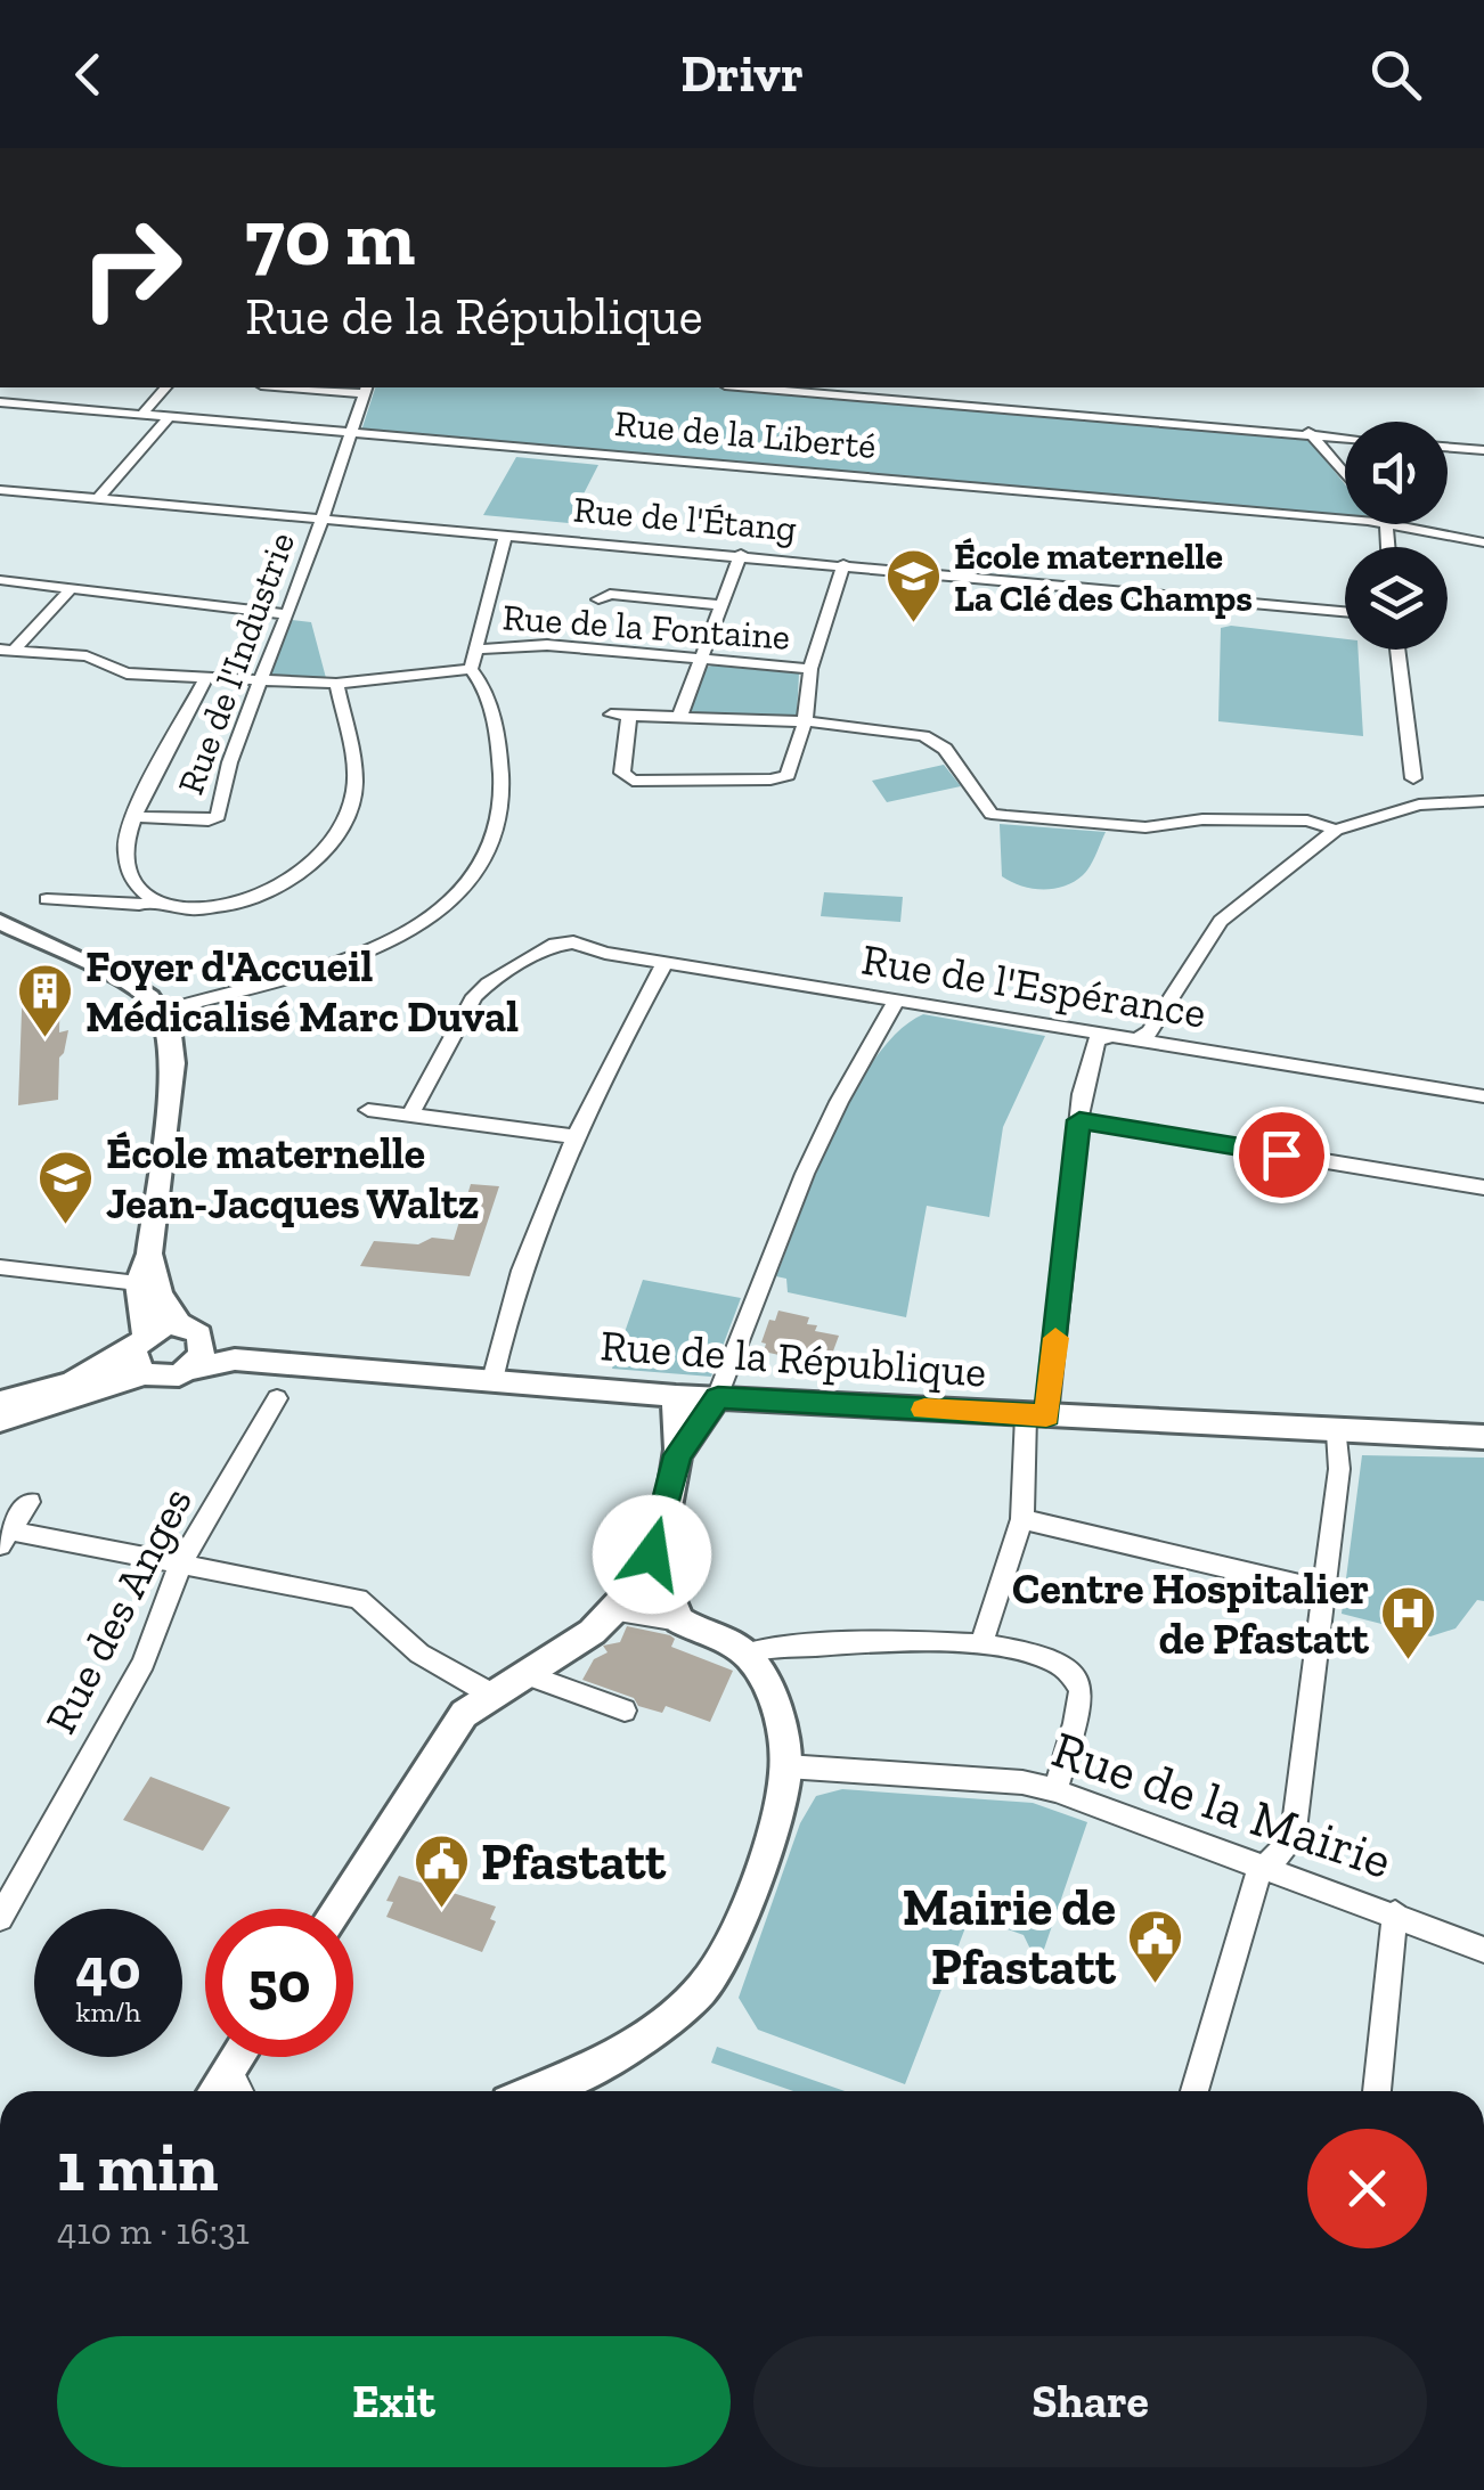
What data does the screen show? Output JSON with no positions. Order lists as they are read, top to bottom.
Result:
{
  "streets": {
    "main road": ["Rue de la République"],
    "street": [
      "Rue de la Liberté",
      "Rue de l'Étang",
      "Rue de la Fontaine",
      "Rue de l'Industrie",
      "Rue de l'Espérance",
      "Rue des Anges",
      "Rue de la Mairie"
    ]
  },
  "crossings": [
    ["Rue de la Liberté", "Rue de l'Industrie"],
    ["Rue de l'Étang", "Rue de l'Industrie"]
  ],
  "places": {
    "school or university": ["École maternelle La Clé des Champs", "École maternelle Jean-Jacques Waltz"],
    "building": ["Foyer d'Accueil Médicalisé Marc Duval"],
    "hospital": ["Centre Hospitalier de Pfastatt"],
    "public building": ["Pfastatt", "Mairie de Pfastatt"]
  },
  "page": {
    "header": "Drivr",
    "turn": ["70 m", "Rue de la République"],
    "speed": "40 km/h",
    "limit": "50",
    "heading": ["1 min", "410 m · 16:31"],
    "buttons": ["Exit", "Share"]
  }
}
